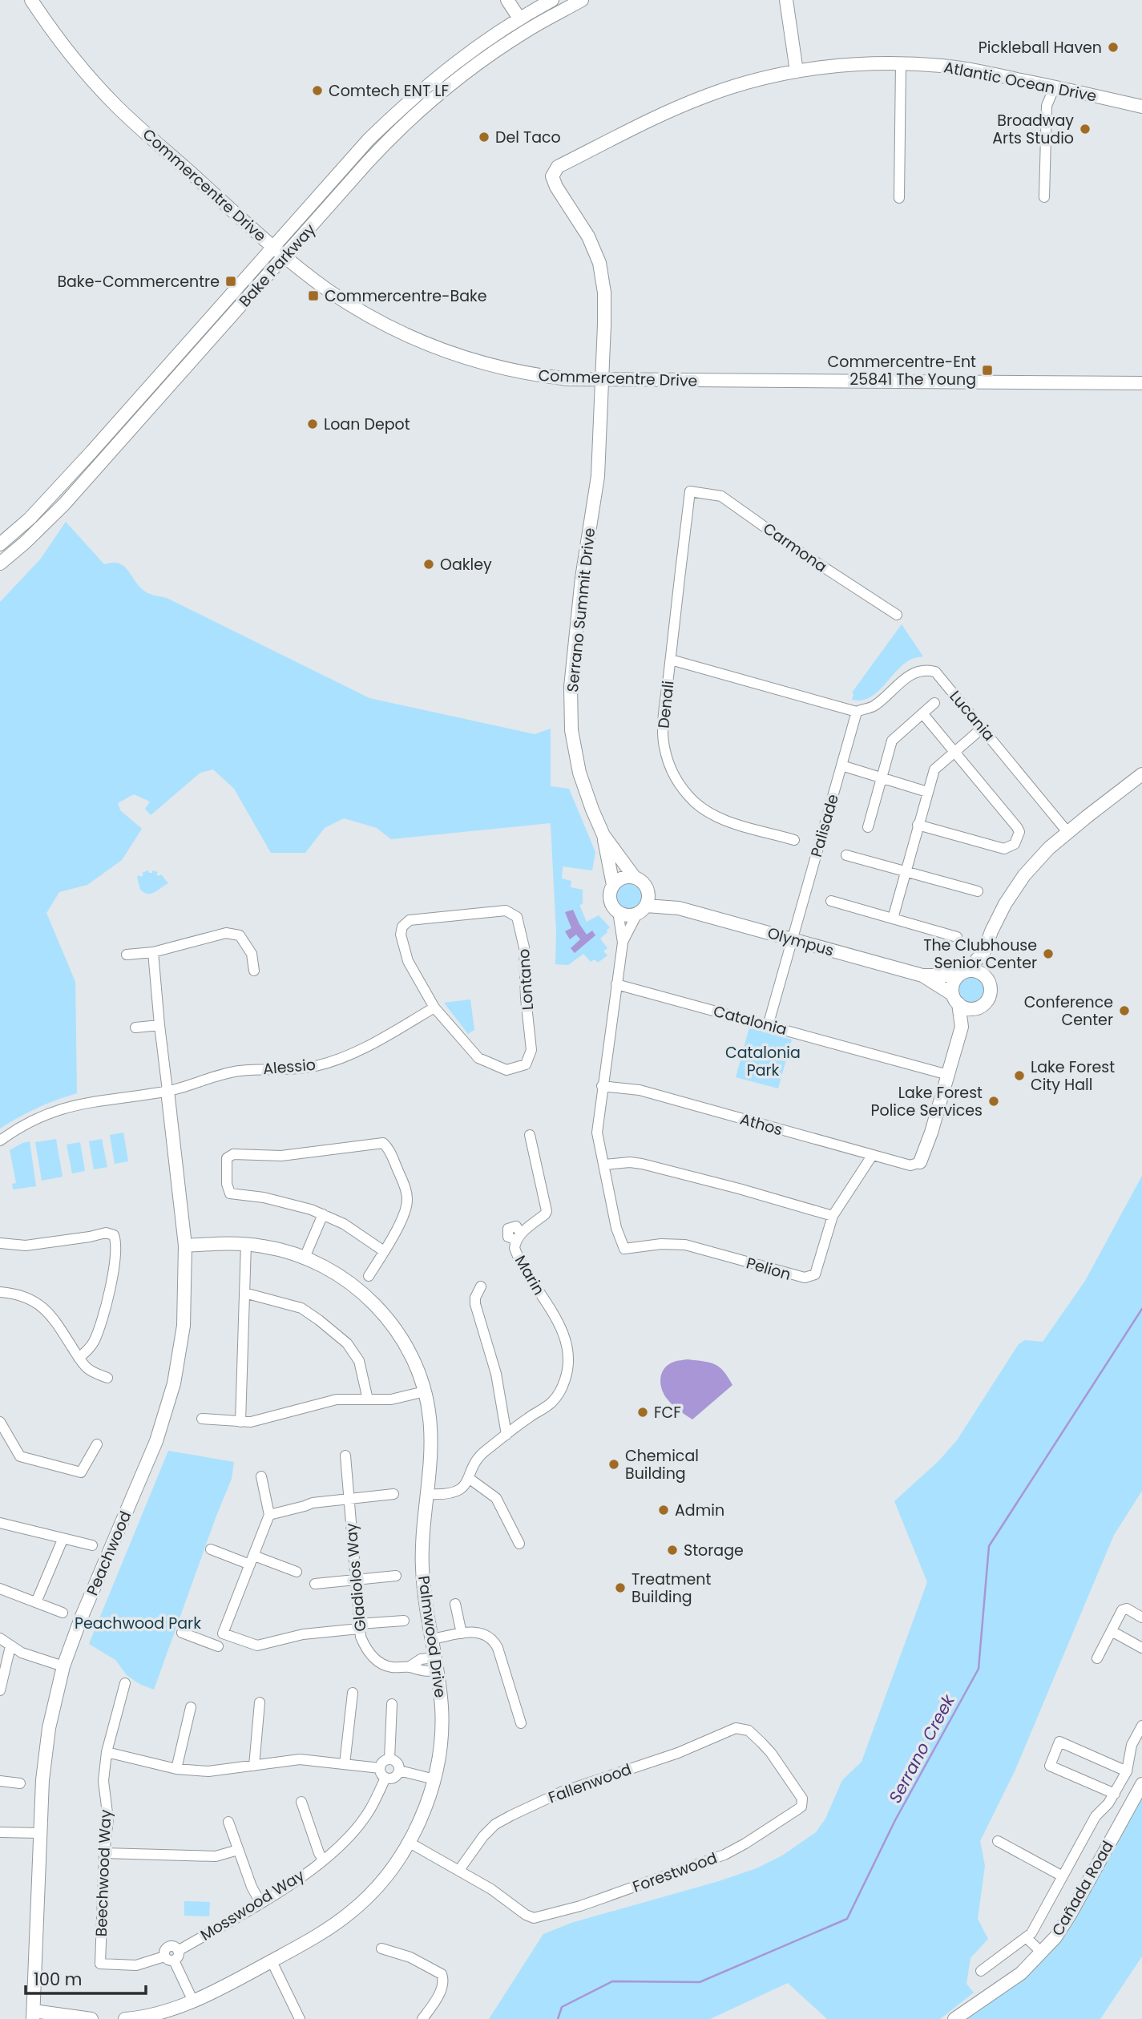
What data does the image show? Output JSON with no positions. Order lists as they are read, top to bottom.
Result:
{
  "streets": {
    "street": [
      "Atlantic Ocean Drive",
      "Commercentre Drive",
      "Bake Parkway",
      "Carmona",
      "Serrano Summit Drive",
      "Denali",
      "Lucania",
      "Palisade",
      "Olympus",
      "Lontano",
      "Catalonia",
      "Alessio",
      "Athos",
      "Pelion",
      "Marin",
      "Peachwood",
      "Gladiolos Way",
      "Palmwood Drive",
      "Fallenwood",
      "Forestwood",
      "Beechwood Way",
      "Cañada Road",
      "Mosswood Way"
    ]
  },
  "crossings": [
    ["Atlantic Ocean Drive", "Serrano Summit Drive"],
    ["Commercentre Drive", "Bake Parkway"],
    ["Commercentre Drive", "Serrano Summit Drive"],
    ["Carmona", "Denali"],
    ["Serrano Summit Drive", "Olympus"],
    ["Serrano Summit Drive", "Catalonia"],
    ["Serrano Summit Drive", "Athos"],
    ["Serrano Summit Drive", "Pelion"],
    ["Lucania", "Palisade"],
    ["Palisade", "Olympus"],
    ["Palisade", "Catalonia"],
    ["Lontano", "Alessio"],
    ["Alessio", "Peachwood"],
    ["Athos", "Pelion"],
    ["Peachwood", "Palmwood Drive"],
    ["Gladiolos Way", "Palmwood Drive"],
    ["Fallenwood", "Forestwood"],
    ["Beechwood Way", "Mosswood Way"]
  ],
  "water": ["Serrano Creek"],
  "parks": ["Catalonia Park", "Peachwood Park"],
  "places": {
    "other": [
      "Pickleball Haven",
      "Comtech ENT LF",
      "Broadway Arts Studio",
      "Del Taco",
      "Loan Depot",
      "Oakley",
      "The Clubhouse Senior Center",
      "Conference Center",
      "Lake Forest City Hall",
      "Lake Forest Police Services",
      "FCF",
      "Chemical Building",
      "Admin",
      "Storage",
      "Treatment Building"
    ],
    "transit": ["Bake-Commercentre", "Commercentre-Bake", "Commercentre-Ent 25841 The Young"]
  },
  "scale_bar": "100 m"
}
